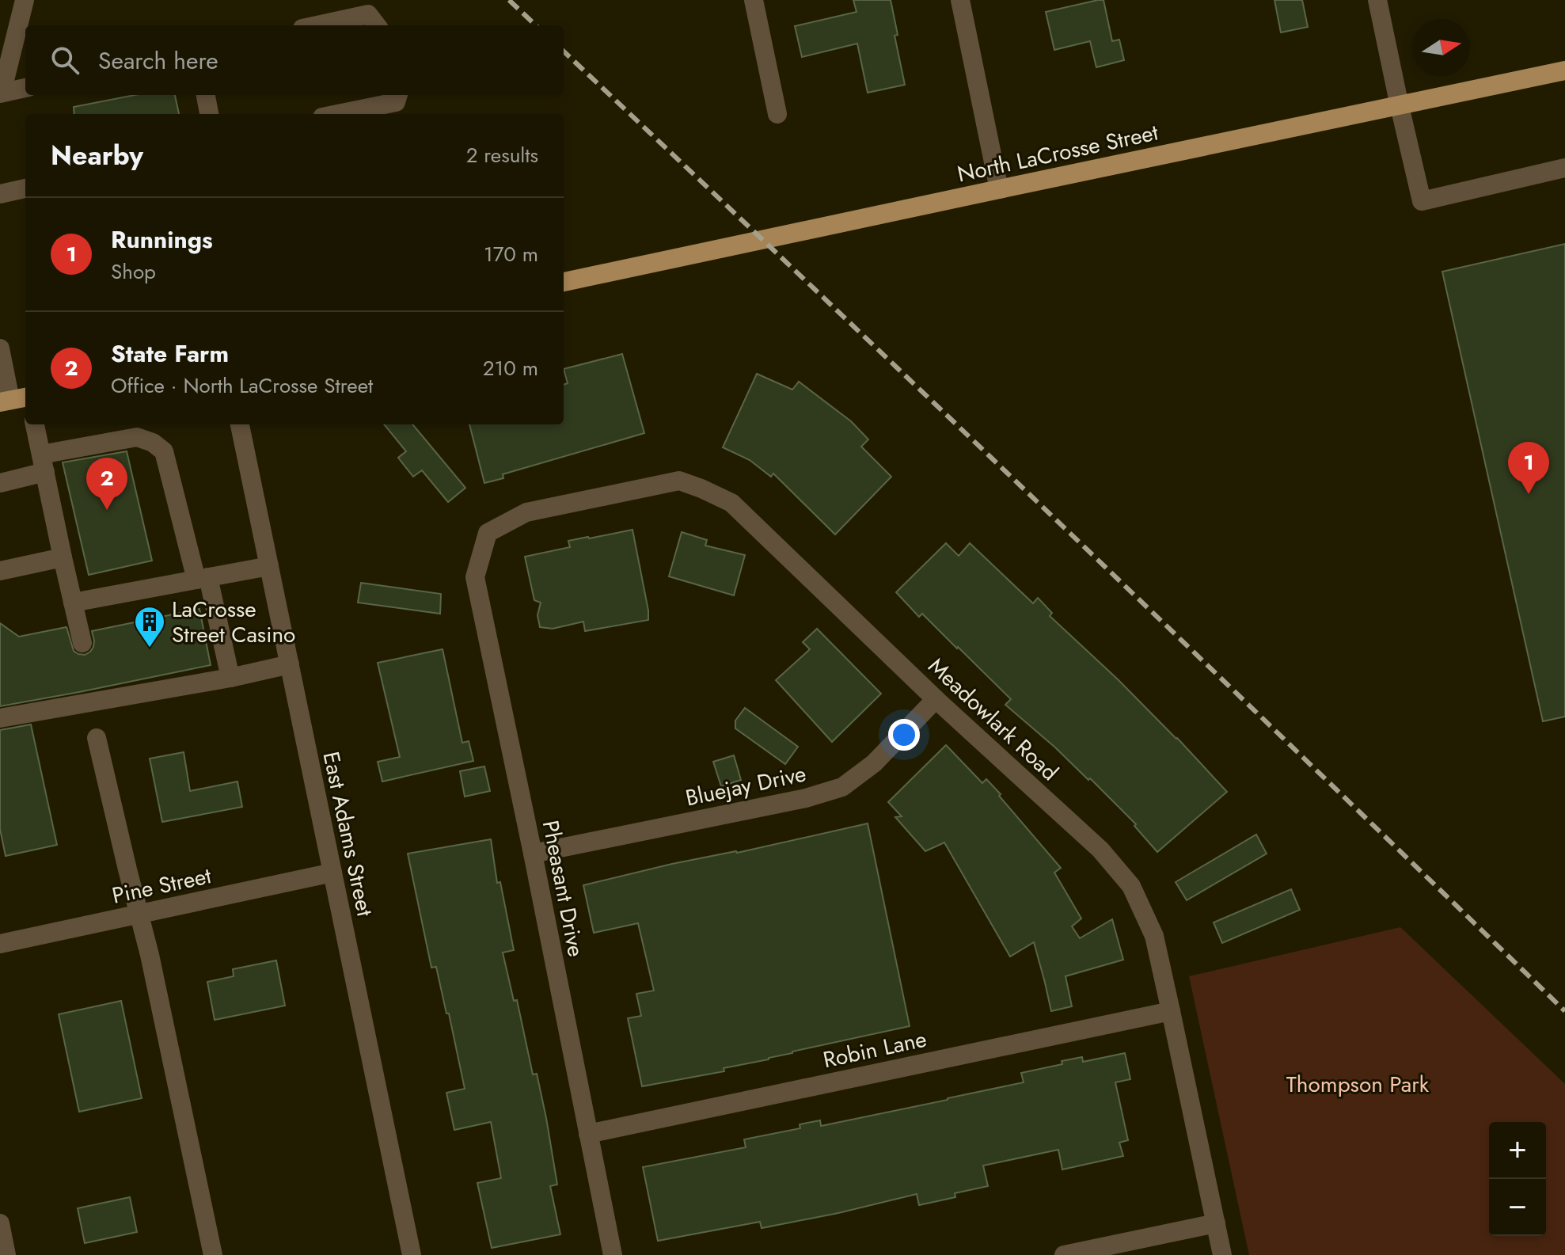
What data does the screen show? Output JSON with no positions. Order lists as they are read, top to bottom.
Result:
{
  "streets": {
    "main road": ["North LaCrosse Street"],
    "street": [
      "Meadowlark Road",
      "Bluejay Drive",
      "East Adams Street",
      "Pine Street",
      "Pheasant Drive",
      "Robin Lane"
    ]
  },
  "crossings": [
    ["Meadowlark Road", "Bluejay Drive"],
    ["Meadowlark Road", "Pheasant Drive"],
    ["Meadowlark Road", "Robin Lane"],
    ["Bluejay Drive", "Pheasant Drive"],
    ["East Adams Street", "Pine Street"],
    ["Pheasant Drive", "Robin Lane"]
  ],
  "parks": ["Thompson Park"],
  "places": {
    "building": ["LaCrosse Street Casino"]
  },
  "north": "right",
  "page": {
    "search": "Search here",
    "heading": ["Nearby", "2 results"],
    "list": [
      {
        "mark": "1",
        "name": "Runnings",
        "note": "Shop",
        "value": "170 m"
      },
      {
        "mark": "2",
        "name": "State Farm",
        "note": "Office · North LaCrosse Street",
        "value": "210 m"
      }
    ],
    "pins": ["1", "2"],
    "map_buttons": ["+", "−"]
  }
}
